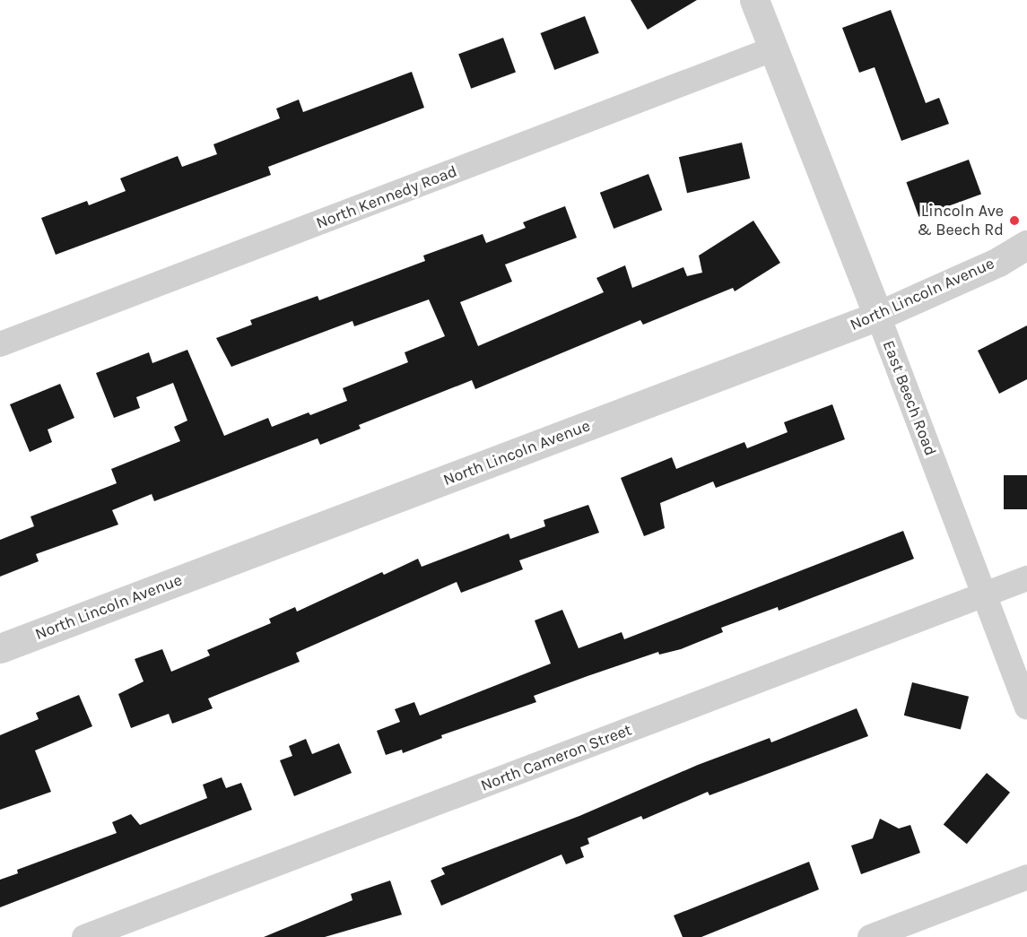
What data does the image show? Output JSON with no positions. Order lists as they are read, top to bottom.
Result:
{
  "streets": {
    "street": [
      "North Kennedy Road",
      "North Lincoln Avenue",
      "East Beech Road",
      "North Cameron Street"
    ]
  },
  "crossings": [
    ["North Kennedy Road", "East Beech Road"],
    ["North Lincoln Avenue", "East Beech Road"],
    ["East Beech Road", "North Cameron Street"]
  ],
  "places": ["Lincoln Ave & Beech Rd"]
}
